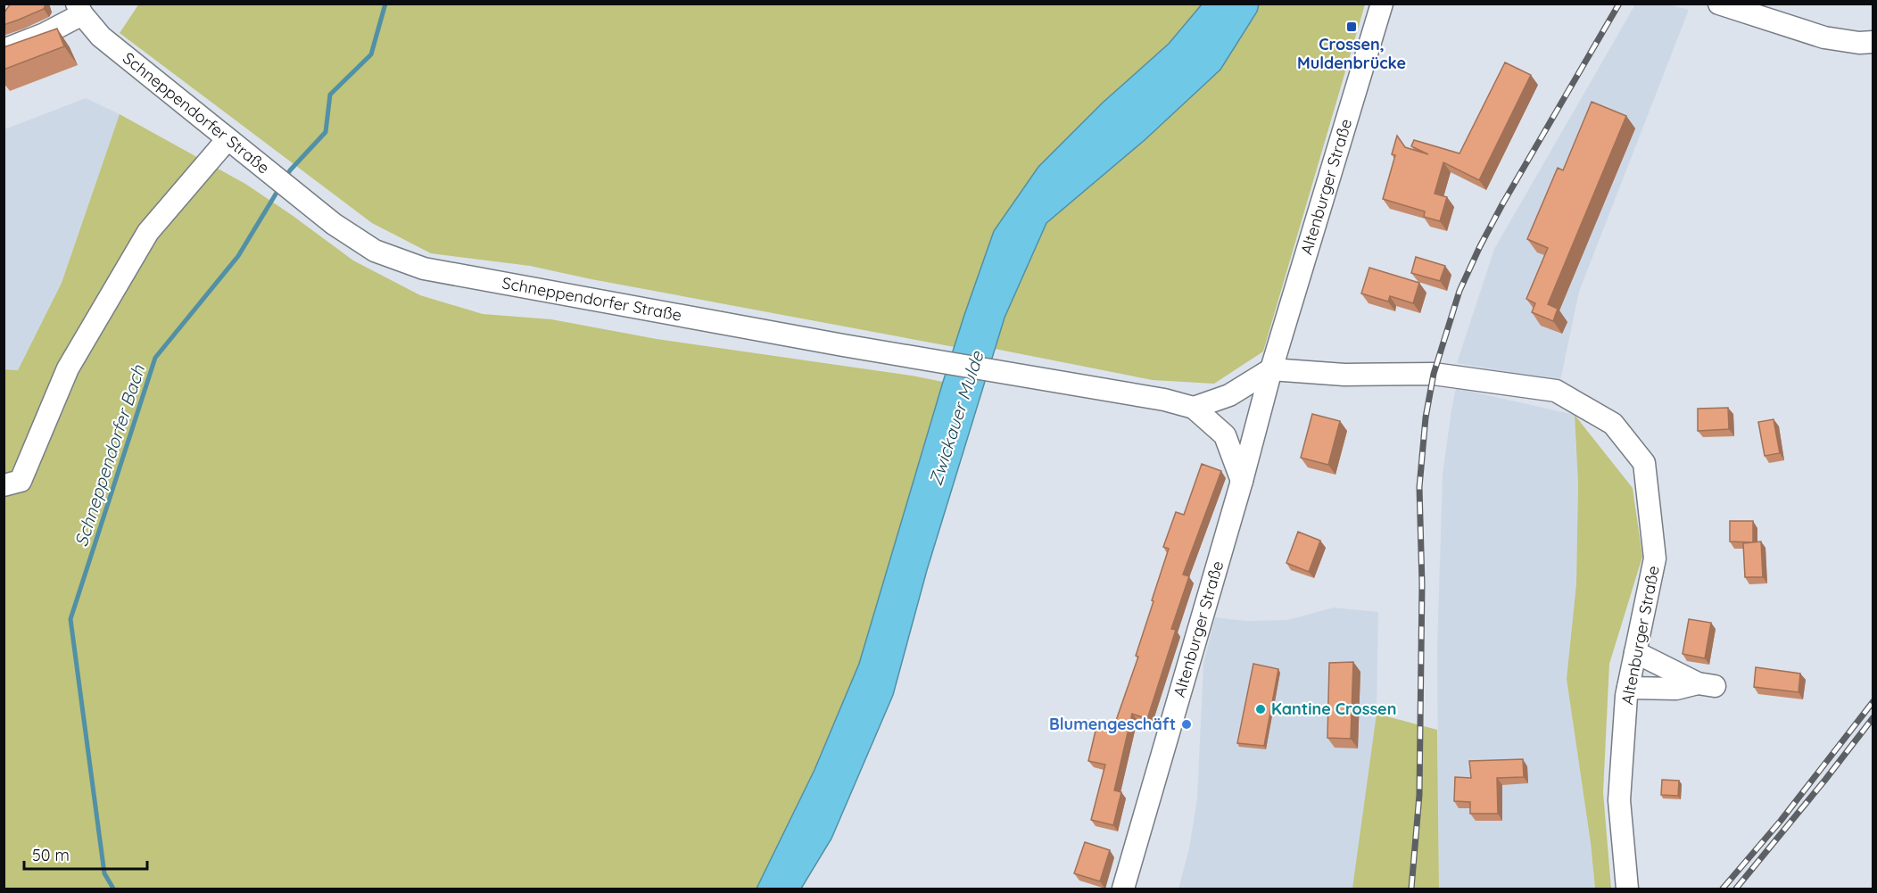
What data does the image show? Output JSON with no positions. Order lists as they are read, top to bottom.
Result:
{
  "streets": {
    "street": ["Schneppendorfer Straße", "Altenburger Straße"]
  },
  "crossings": [
    ["Schneppendorfer Straße", "Altenburger Straße"]
  ],
  "water": ["Zwickauer Mulde", "Schneppendorfer Bach"],
  "places": {
    "transit": ["Crossen, Muldenbrücke"],
    "other": ["Kantine Crossen", "Blumengeschäft"]
  },
  "scale_bar": "50 m"
}
